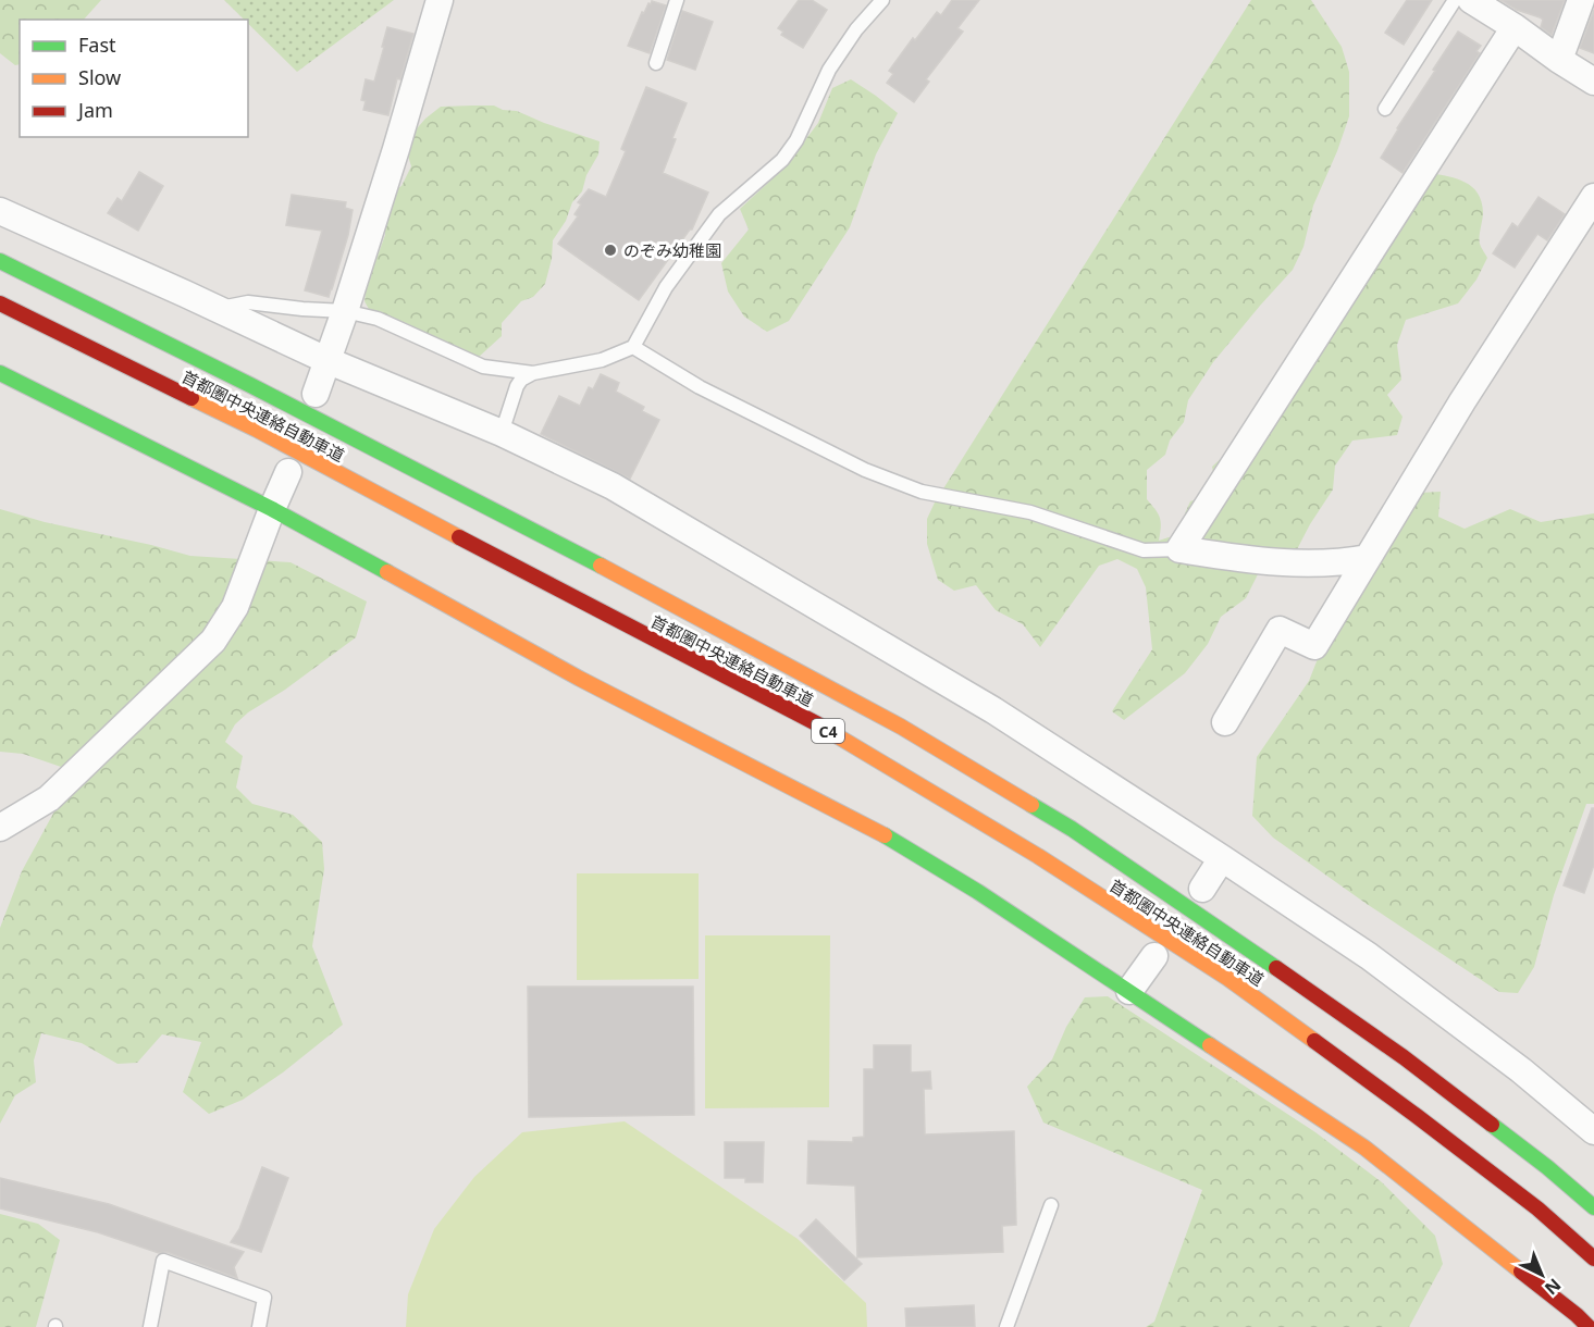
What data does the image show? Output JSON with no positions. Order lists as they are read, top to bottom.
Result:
{
  "streets": {
    "main road": ["首都圏中央連絡自動車道", "C4"]
  },
  "places": ["のぞみ幼稚園"],
  "legend": ["Fast", "Slow", "Jam"],
  "north": "bottom right"
}
